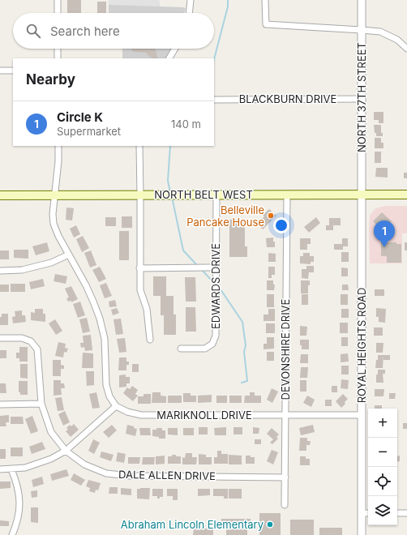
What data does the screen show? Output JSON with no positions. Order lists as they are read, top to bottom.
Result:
{
  "streets": {
    "main road": ["NORTH BELT WEST"],
    "street": [
      "NORTH 37TH STREET",
      "BLACKBURN DRIVE",
      "EDWARDS DRIVE",
      "ROYAL HEIGHTS ROAD",
      "DEVONSHIRE DRIVE",
      "MARIKNOLL DRIVE",
      "DALE ALLEN DRIVE"
    ]
  },
  "crossings": [
    ["NORTH 37TH STREET", "BLACKBURN DRIVE"],
    ["NORTH 37TH STREET", "NORTH BELT WEST"],
    ["NORTH 37TH STREET", "ROYAL HEIGHTS ROAD"],
    ["NORTH BELT WEST", "EDWARDS DRIVE"],
    ["NORTH BELT WEST", "ROYAL HEIGHTS ROAD"],
    ["NORTH BELT WEST", "DEVONSHIRE DRIVE"],
    ["ROYAL HEIGHTS ROAD", "MARIKNOLL DRIVE"],
    ["DEVONSHIRE DRIVE", "MARIKNOLL DRIVE"],
    ["DEVONSHIRE DRIVE", "DALE ALLEN DRIVE"]
  ],
  "places": ["Belleville Pancake House", "Abraham Lincoln Elementary"],
  "page": {
    "search": "Search here",
    "heading": "Nearby",
    "list": [
      {
        "mark": "1",
        "name": "Circle K",
        "note": "Supermarket",
        "value": "140 m"
      }
    ],
    "pins": "1",
    "map_buttons": ["+", "−"]
  }
}
